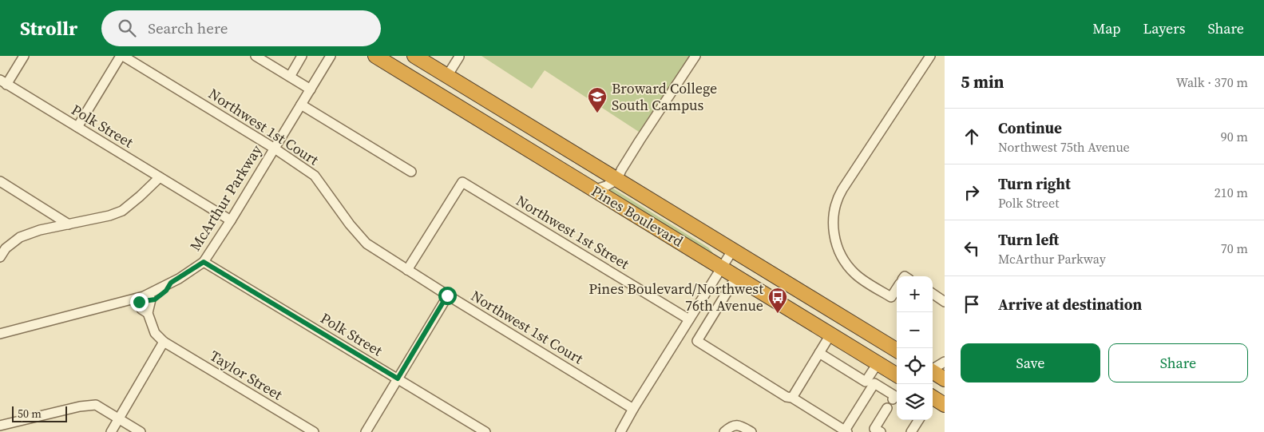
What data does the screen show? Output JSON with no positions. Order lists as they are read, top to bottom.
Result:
{
  "streets": {
    "highway": ["Pines Boulevard"],
    "street": [
      "Polk Street",
      "Northwest 1st Court",
      "McArthur Parkway",
      "Northwest 1st Street",
      "Taylor Street"
    ]
  },
  "crossings": [
    ["Polk Street", "McArthur Parkway"],
    ["Northwest 1st Court", "McArthur Parkway"],
    ["Northwest 1st Court", "Northwest 1st Street"]
  ],
  "places": {
    "school or university": ["Broward College South Campus"],
    "bus stop": ["Pines Boulevard/Northwest 76th Avenue"]
  },
  "scale_bar": "50 m",
  "page": {
    "header": "Strollr",
    "search": "Search here",
    "nav": ["Map", "Layers", "Share"],
    "heading": ["5 min", "Walk · 370 m"],
    "list": [
      ["Continue", "Northwest 75th Avenue", "90 m"],
      ["Turn right", "Polk Street", "210 m"],
      ["Turn left", "McArthur Parkway", "70 m"],
      "Arrive at destination"
    ],
    "map_buttons": ["+", "−"],
    "buttons": ["Save", "Share"],
    "scale": "50 m"
  }
}
